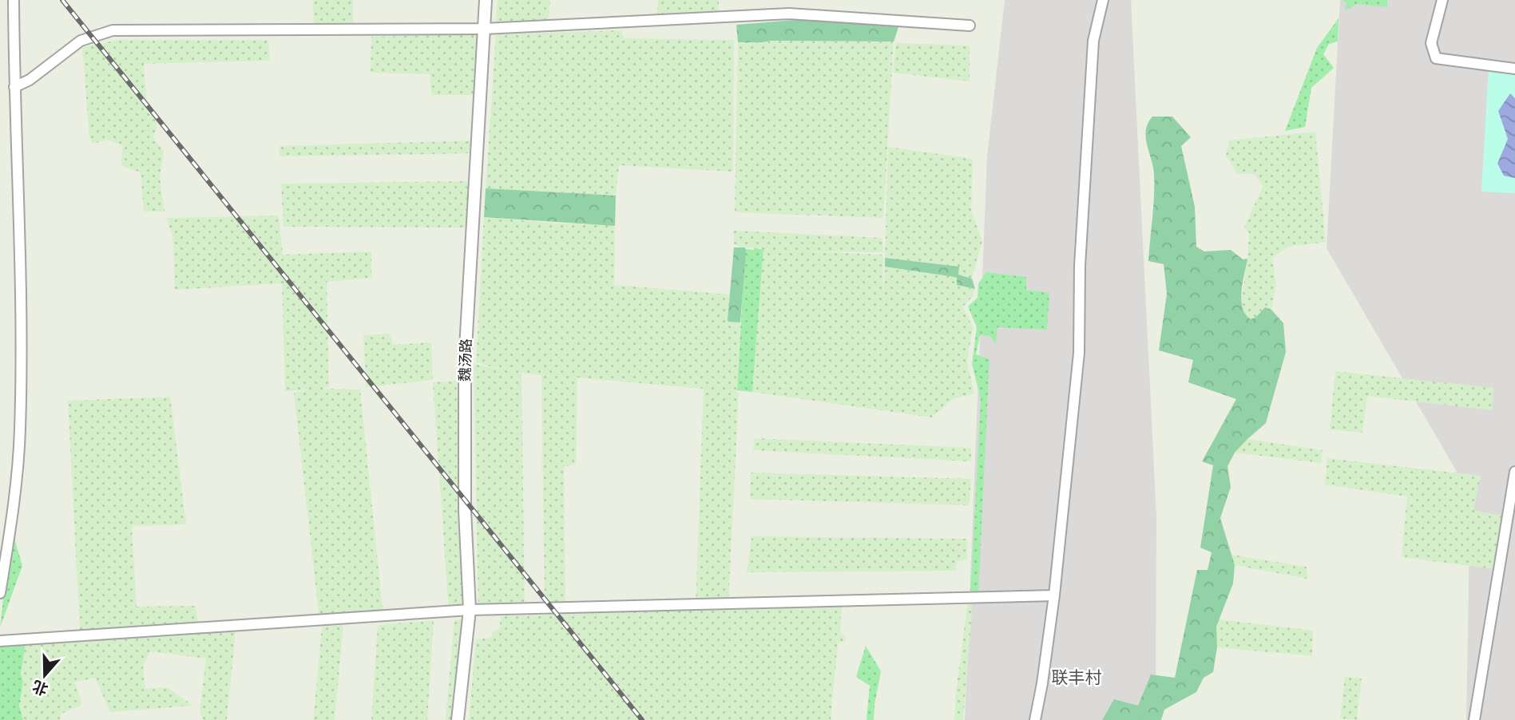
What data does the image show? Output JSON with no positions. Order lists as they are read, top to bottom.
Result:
{
  "streets": {
    "street": ["魏汤路"]
  },
  "districts": ["联丰村"],
  "north": "bottom"
}
